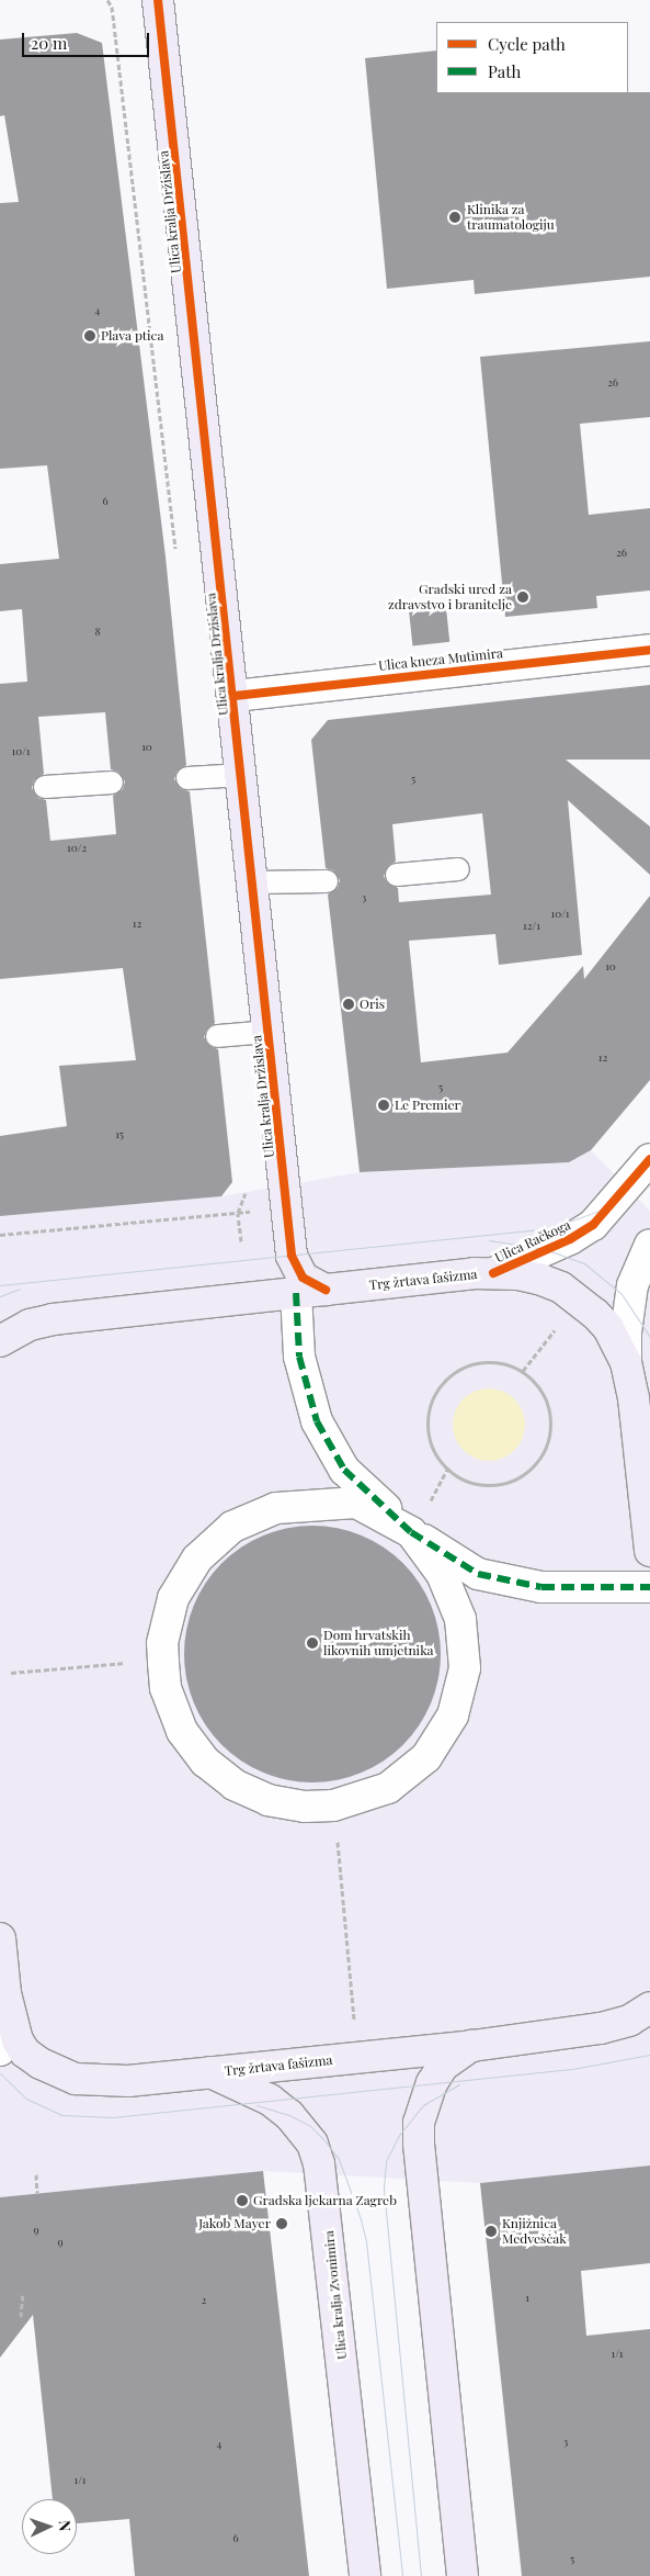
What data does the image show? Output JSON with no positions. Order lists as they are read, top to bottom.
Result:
{
  "streets": {
    "main road": ["Ulica kralja Držislava", "Trg žrtava fašizma", "Ulica kralja Zvonimira"],
    "street": ["Ulica kneza Mutimira", "Ulica Račkoga"]
  },
  "crossings": [
    ["Ulica kralja Držislava", "Ulica kneza Mutimira"],
    ["Ulica kralja Držislava", "Trg žrtava fašizma"],
    ["Ulica Račkoga", "Trg žrtava fašizma"],
    ["Trg žrtava fašizma", "Ulica kralja Zvonimira"]
  ],
  "places": [
    "Klinika za traumatologiju",
    "Plava ptica",
    "Gradski ured za zdravstvo i branitelje",
    "Oris",
    "Le Premier",
    "Dom hrvatskih likovnih umjetnika",
    "Gradska ljekarna Zagreb",
    "Jakob Mayer",
    "Knjižnica Medveščak"
  ],
  "house_numbers": [
    "4",
    "26",
    "6",
    "26",
    "8",
    "10",
    "10/1",
    "5",
    "10/2",
    "3",
    "10/1",
    "12",
    "12/1",
    "10",
    "12",
    "5",
    "15",
    "9",
    "9",
    "1",
    "2",
    "1/1",
    "3",
    "4",
    "1/1",
    "6",
    "5"
  ],
  "legend": ["Cycle path", "Path"],
  "scale_bar": "20 m",
  "north": "right"
}
